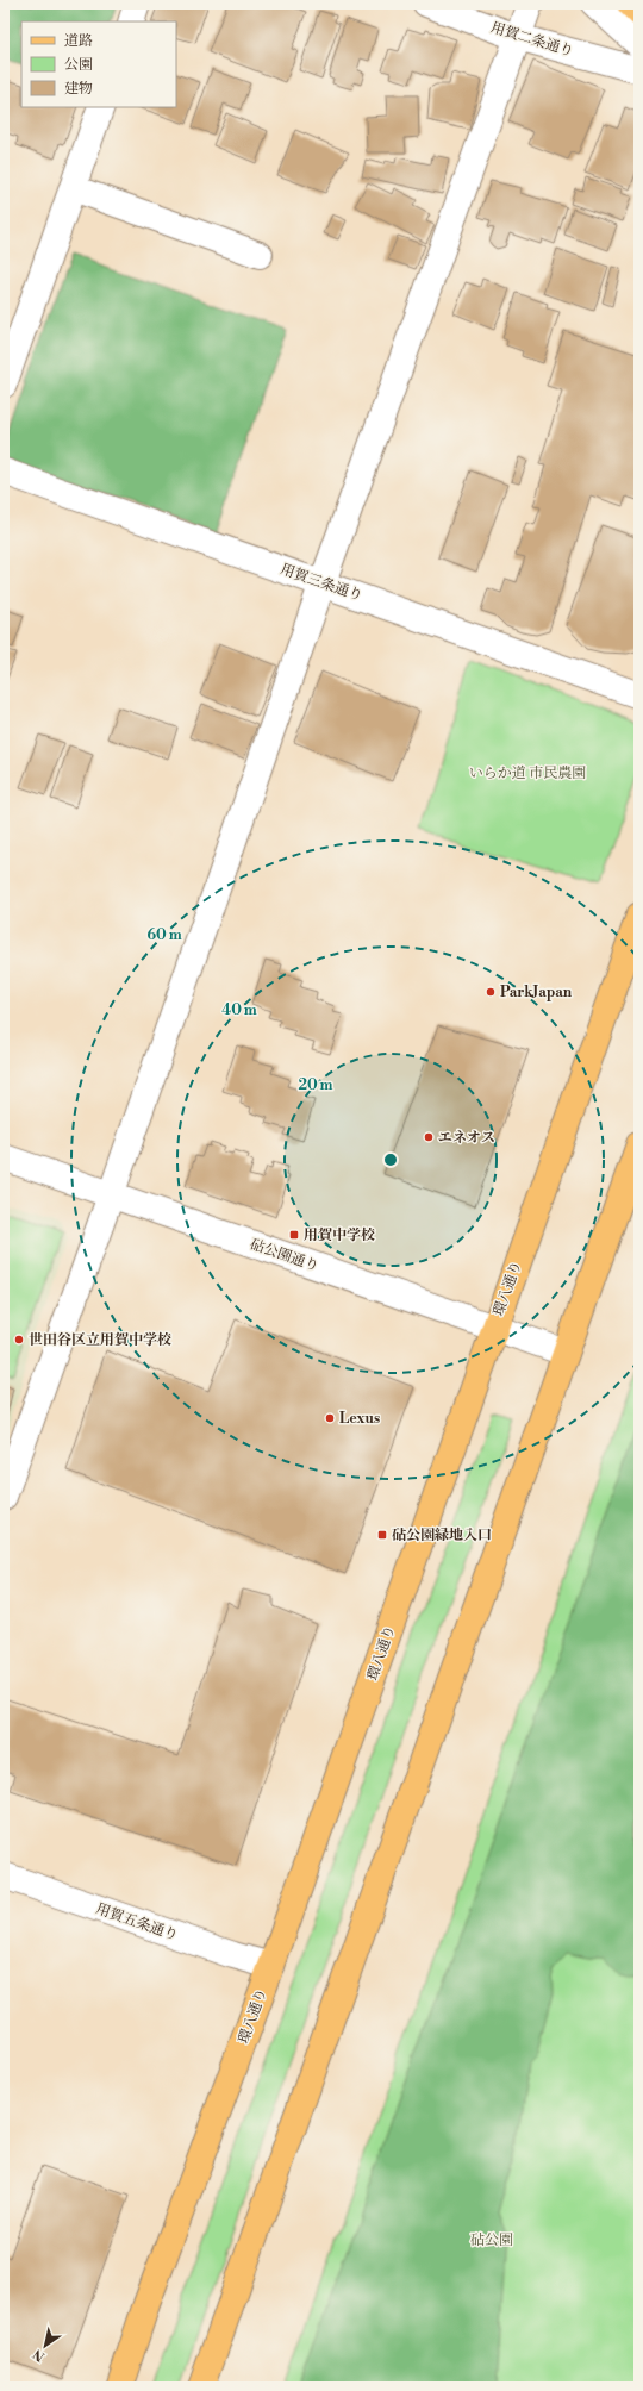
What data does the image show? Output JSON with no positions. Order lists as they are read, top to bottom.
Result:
{
  "streets": {
    "main road": ["環八通り"],
    "street": [
      "用賀二条通り",
      "用賀三条通り",
      "砧公園通り",
      "用賀五条通り"
    ]
  },
  "crossings": [
    ["砧公園通り", "環八通り"],
    ["環八通り", "用賀五条通り"]
  ],
  "parks": ["いらか道 市民農園", "砧公園"],
  "places": {
    "other": [
      "ParkJapan",
      "エネオス",
      "世田谷区立用賀中学校",
      "Lexus"
    ],
    "transit": ["用賀中学校", "砧公園緑地入口"]
  },
  "legend": ["道路", "公園", "建物"],
  "north": "bottom left",
  "rings": ["60 m", "40 m", "20 m"]
}
